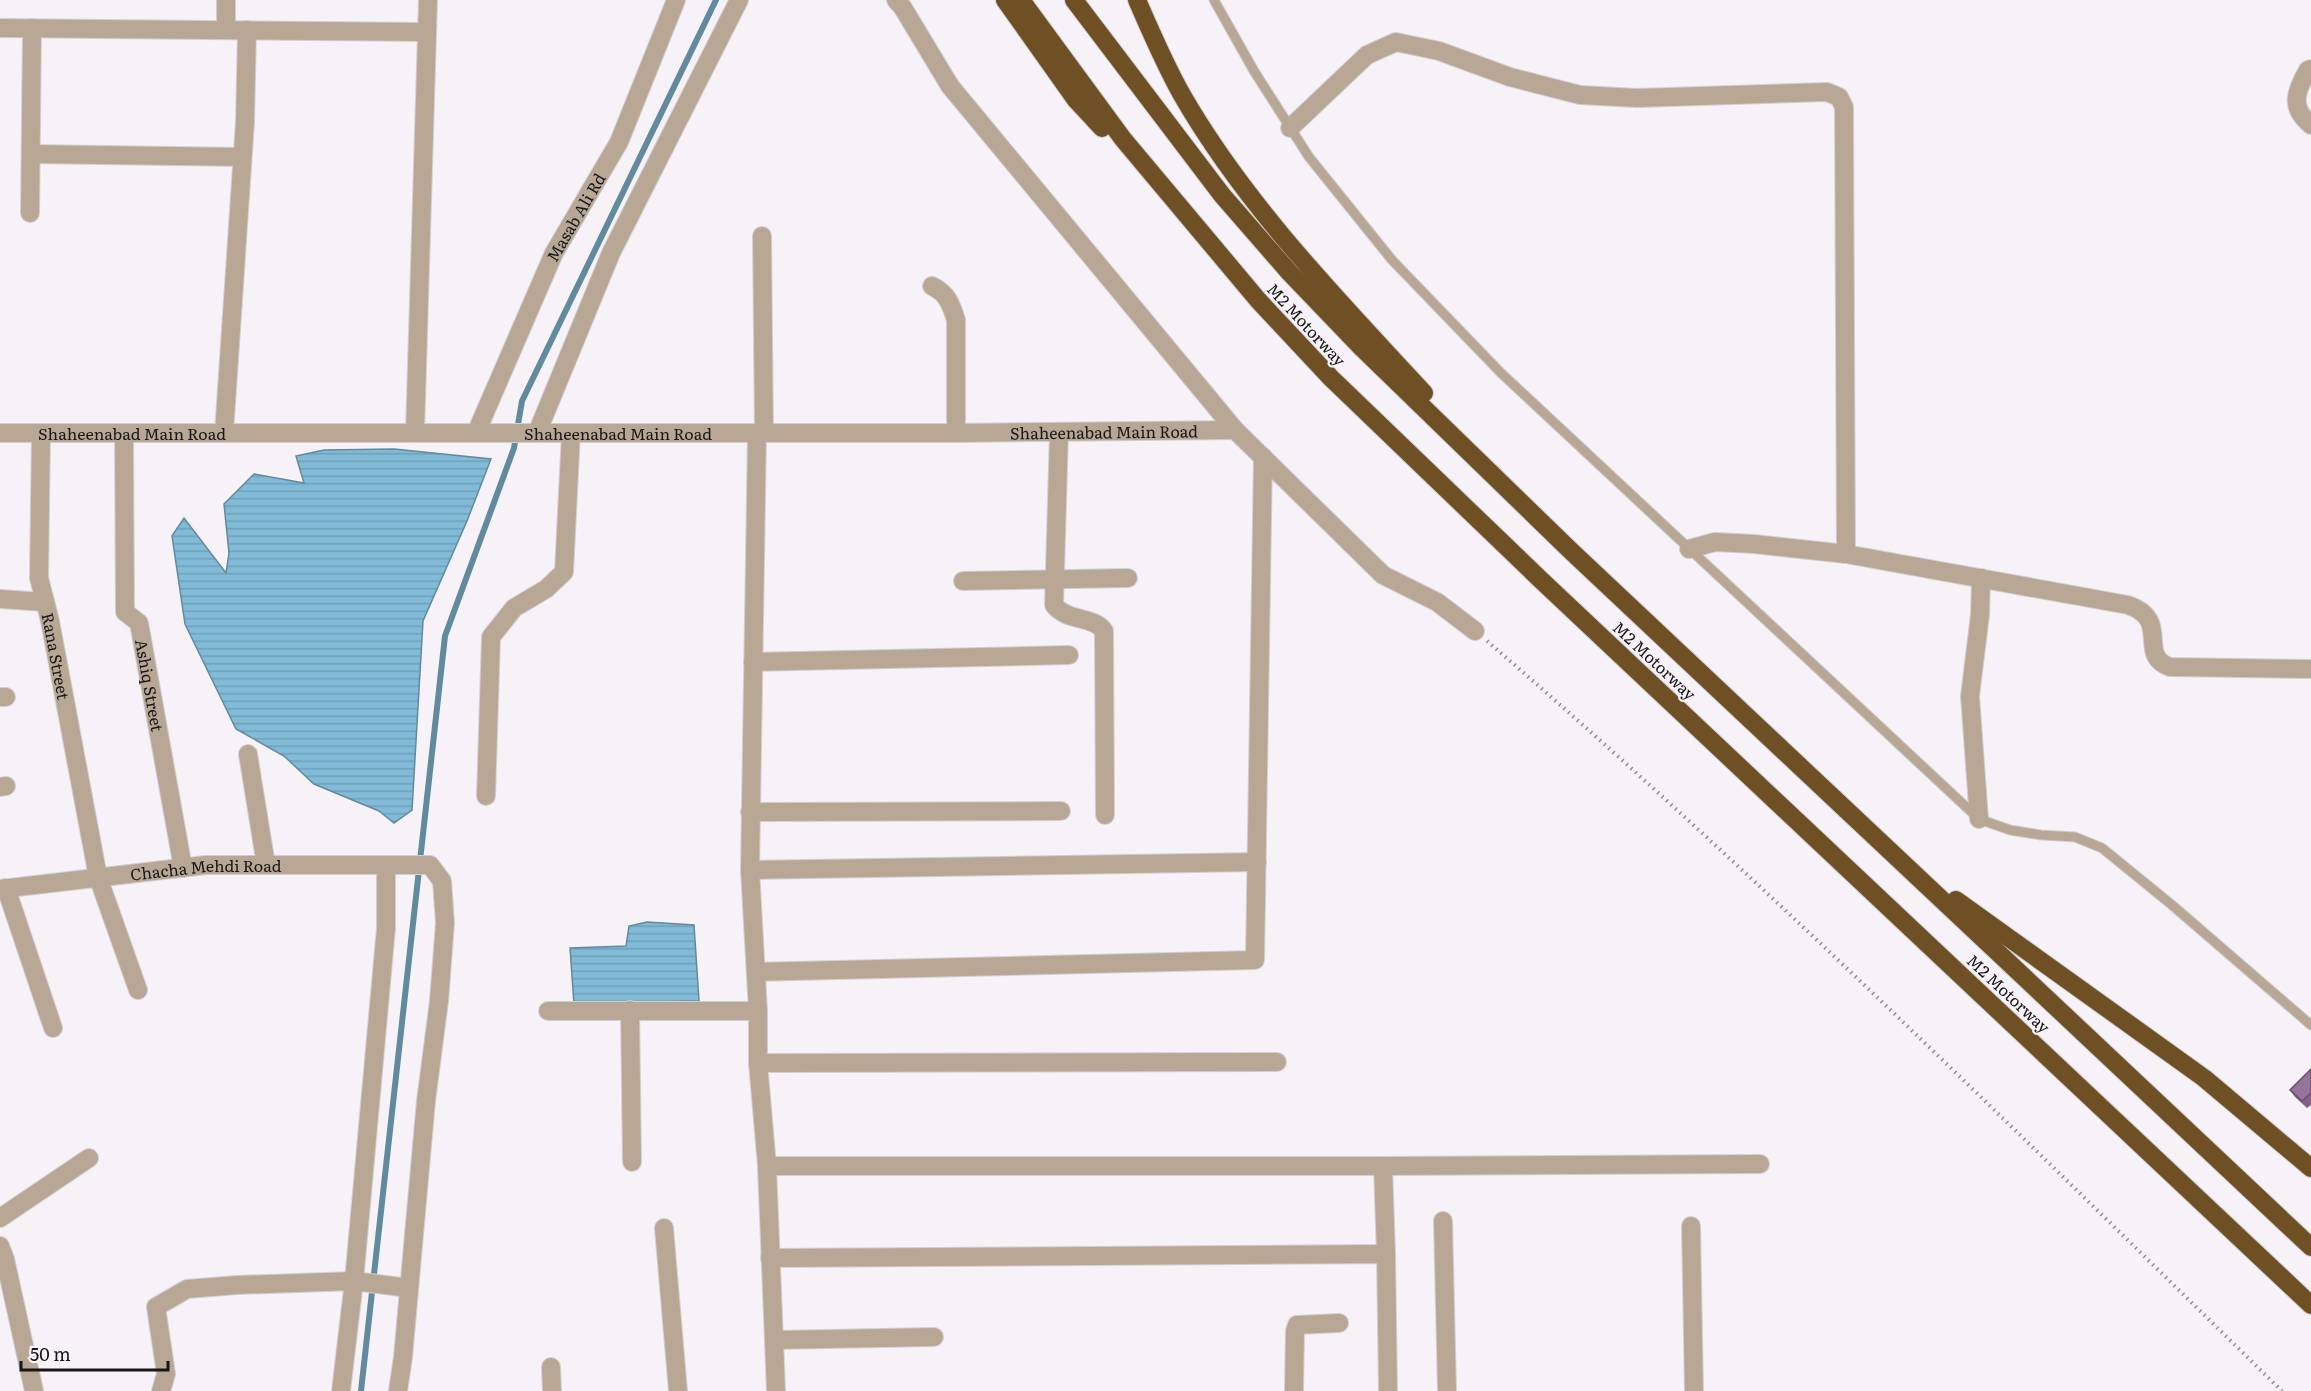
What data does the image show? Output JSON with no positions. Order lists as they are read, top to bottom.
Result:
{
  "streets": {
    "highway": ["M2 Motorway"],
    "street": [
      "Masab Ali Rd",
      "Shaheenabad Main Road",
      "Rana Street",
      "Ashiq Street",
      "Chacha Mehdi Road"
    ]
  },
  "crossings": [
    ["Masab Ali Rd", "Shaheenabad Main Road"],
    ["Shaheenabad Main Road", "Rana Street"],
    ["Shaheenabad Main Road", "Ashiq Street"],
    ["Rana Street", "Chacha Mehdi Road"],
    ["Ashiq Street", "Chacha Mehdi Road"]
  ],
  "scale_bar": "50 m"
}
